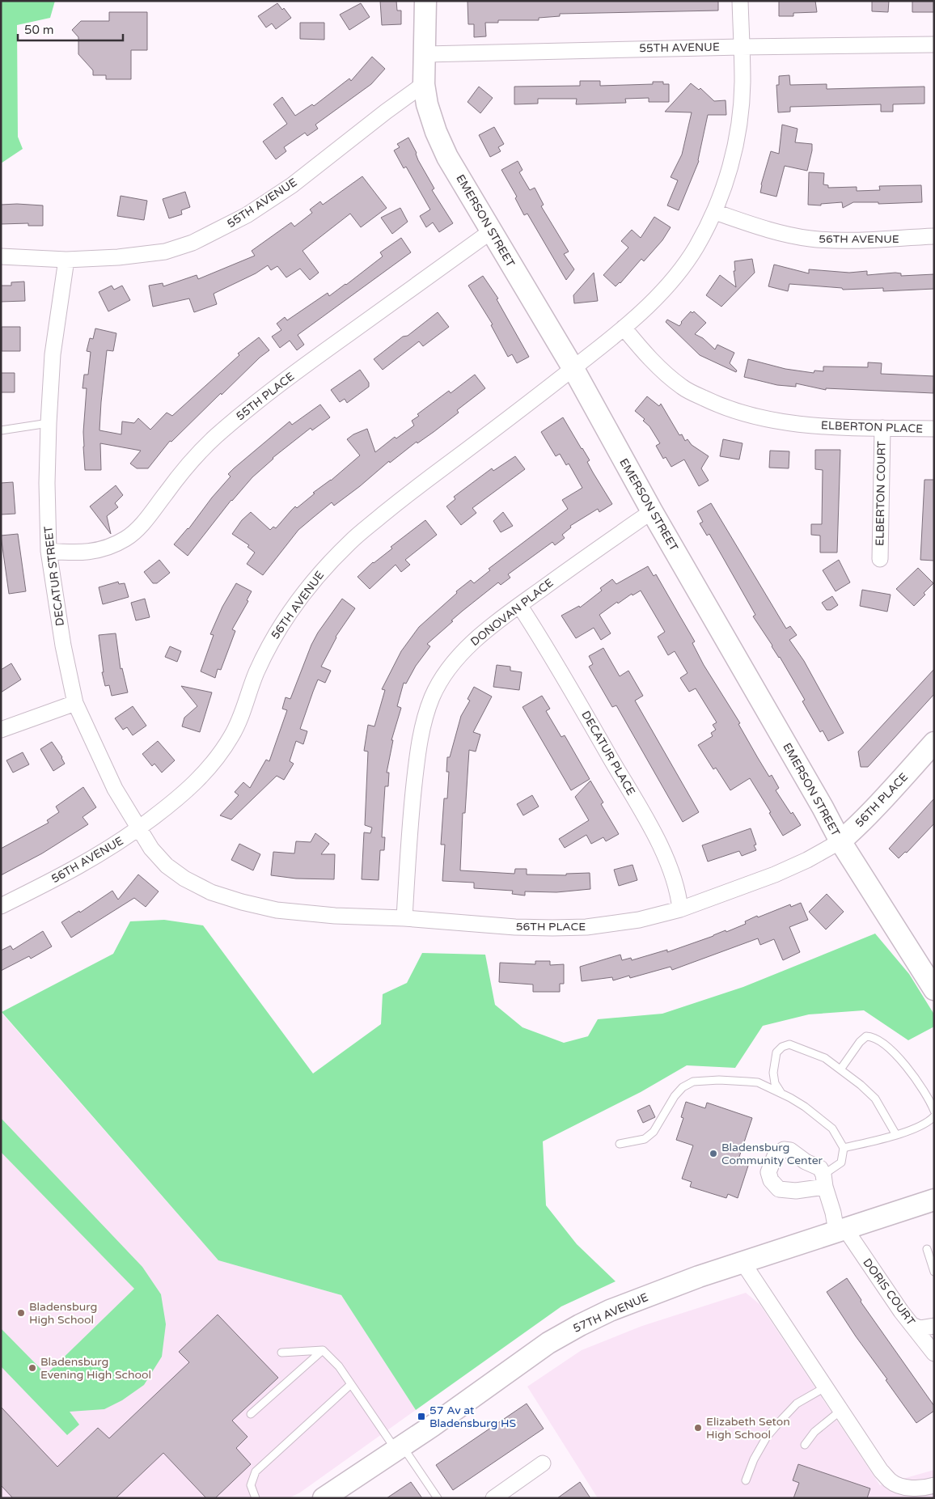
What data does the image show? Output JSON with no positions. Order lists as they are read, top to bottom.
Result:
{
  "streets": {
    "street": [
      "55TH AVENUE",
      "EMERSON STREET",
      "56TH AVENUE",
      "55TH PLACE",
      "ELBERTON PLACE",
      "ELBERTON COURT",
      "DECATUR STREET",
      "DONOVAN PLACE",
      "DECATUR PLACE",
      "56TH PLACE",
      "DORIS COURT",
      "57TH AVENUE"
    ]
  },
  "crossings": [
    ["55TH AVENUE", "EMERSON STREET"],
    ["55TH AVENUE", "56TH AVENUE"],
    ["55TH AVENUE", "DECATUR STREET"],
    ["EMERSON STREET", "56TH AVENUE"],
    ["EMERSON STREET", "55TH PLACE"],
    ["EMERSON STREET", "DONOVAN PLACE"],
    ["EMERSON STREET", "56TH PLACE"],
    ["56TH AVENUE", "ELBERTON PLACE"],
    ["56TH AVENUE", "DECATUR STREET"],
    ["56TH AVENUE", "56TH PLACE"],
    ["55TH PLACE", "DECATUR STREET"],
    ["ELBERTON PLACE", "ELBERTON COURT"],
    ["DECATUR STREET", "56TH PLACE"],
    ["DONOVAN PLACE", "DECATUR PLACE"],
    ["DONOVAN PLACE", "56TH PLACE"],
    ["DECATUR PLACE", "56TH PLACE"],
    ["DORIS COURT", "57TH AVENUE"]
  ],
  "places": {
    "other": [
      "Bladensburg Community Center",
      "Bladensburg High School",
      "Bladensburg Evening High School",
      "Elizabeth Seton High School"
    ],
    "transit": ["57 Av at Bladensburg HS"]
  },
  "scale_bar": "50 m"
}
